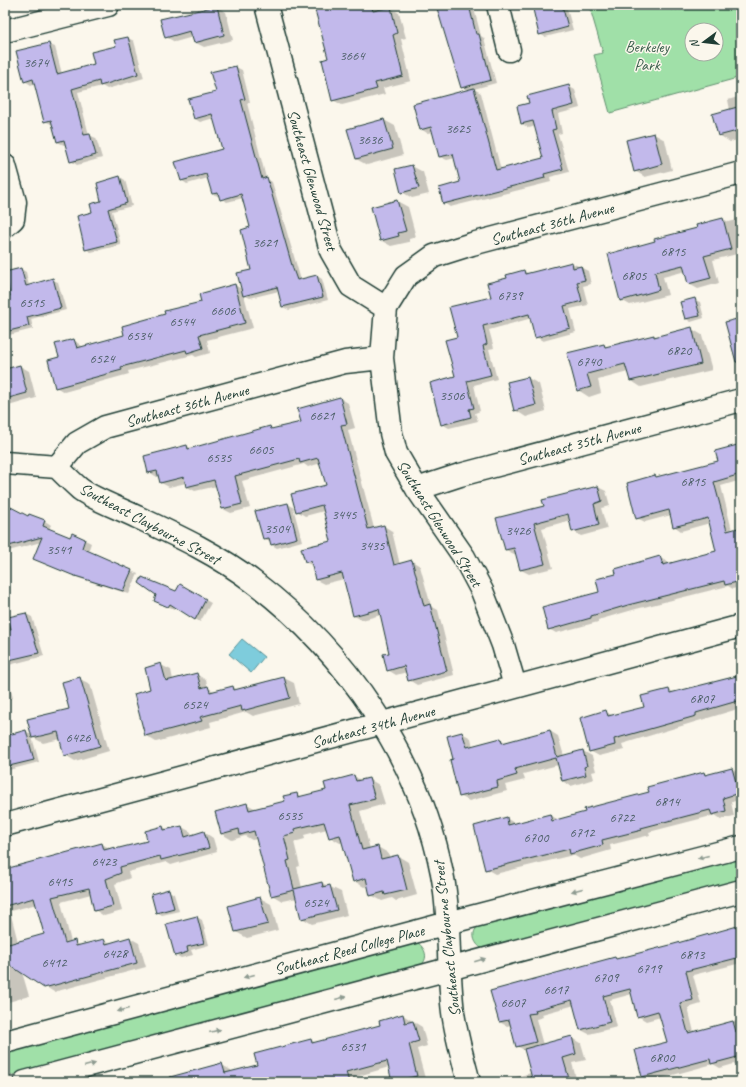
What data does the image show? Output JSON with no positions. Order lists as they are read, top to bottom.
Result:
{
  "streets": {
    "street": [
      "Southeast Glenwood Street",
      "Southeast 36th Avenue",
      "Southeast 35th Avenue",
      "Southeast Claybourne Street",
      "Southeast 34th Avenue",
      "Southeast Reed College Place"
    ]
  },
  "crossings": [
    ["Southeast Glenwood Street", "Southeast 36th Avenue"],
    ["Southeast Glenwood Street", "Southeast 35th Avenue"],
    ["Southeast Glenwood Street", "Southeast 34th Avenue"],
    ["Southeast 36th Avenue", "Southeast Claybourne Street"],
    ["Southeast Claybourne Street", "Southeast 34th Avenue"],
    ["Southeast Claybourne Street", "Southeast Reed College Place"]
  ],
  "parks": ["Berkeley Park"],
  "house_numbers": [
    "3664",
    "3674",
    "3625",
    "3636",
    "3621",
    "6815",
    "6805",
    "6739",
    "6515",
    "6606",
    "6544",
    "6534",
    "6820",
    "6524",
    "6740",
    "3506",
    "6621",
    "6605",
    "6535",
    "6815",
    "3445",
    "3504",
    "3426",
    "3435",
    "3541",
    "6807",
    "6524",
    "6426",
    "6814",
    "6535",
    "6722",
    "6712",
    "6700",
    "6423",
    "6415",
    "6524",
    "6428",
    "6813",
    "6412",
    "6719",
    "6709",
    "6617",
    "6607",
    "6531",
    "6800"
  ],
  "north": "left"
}
